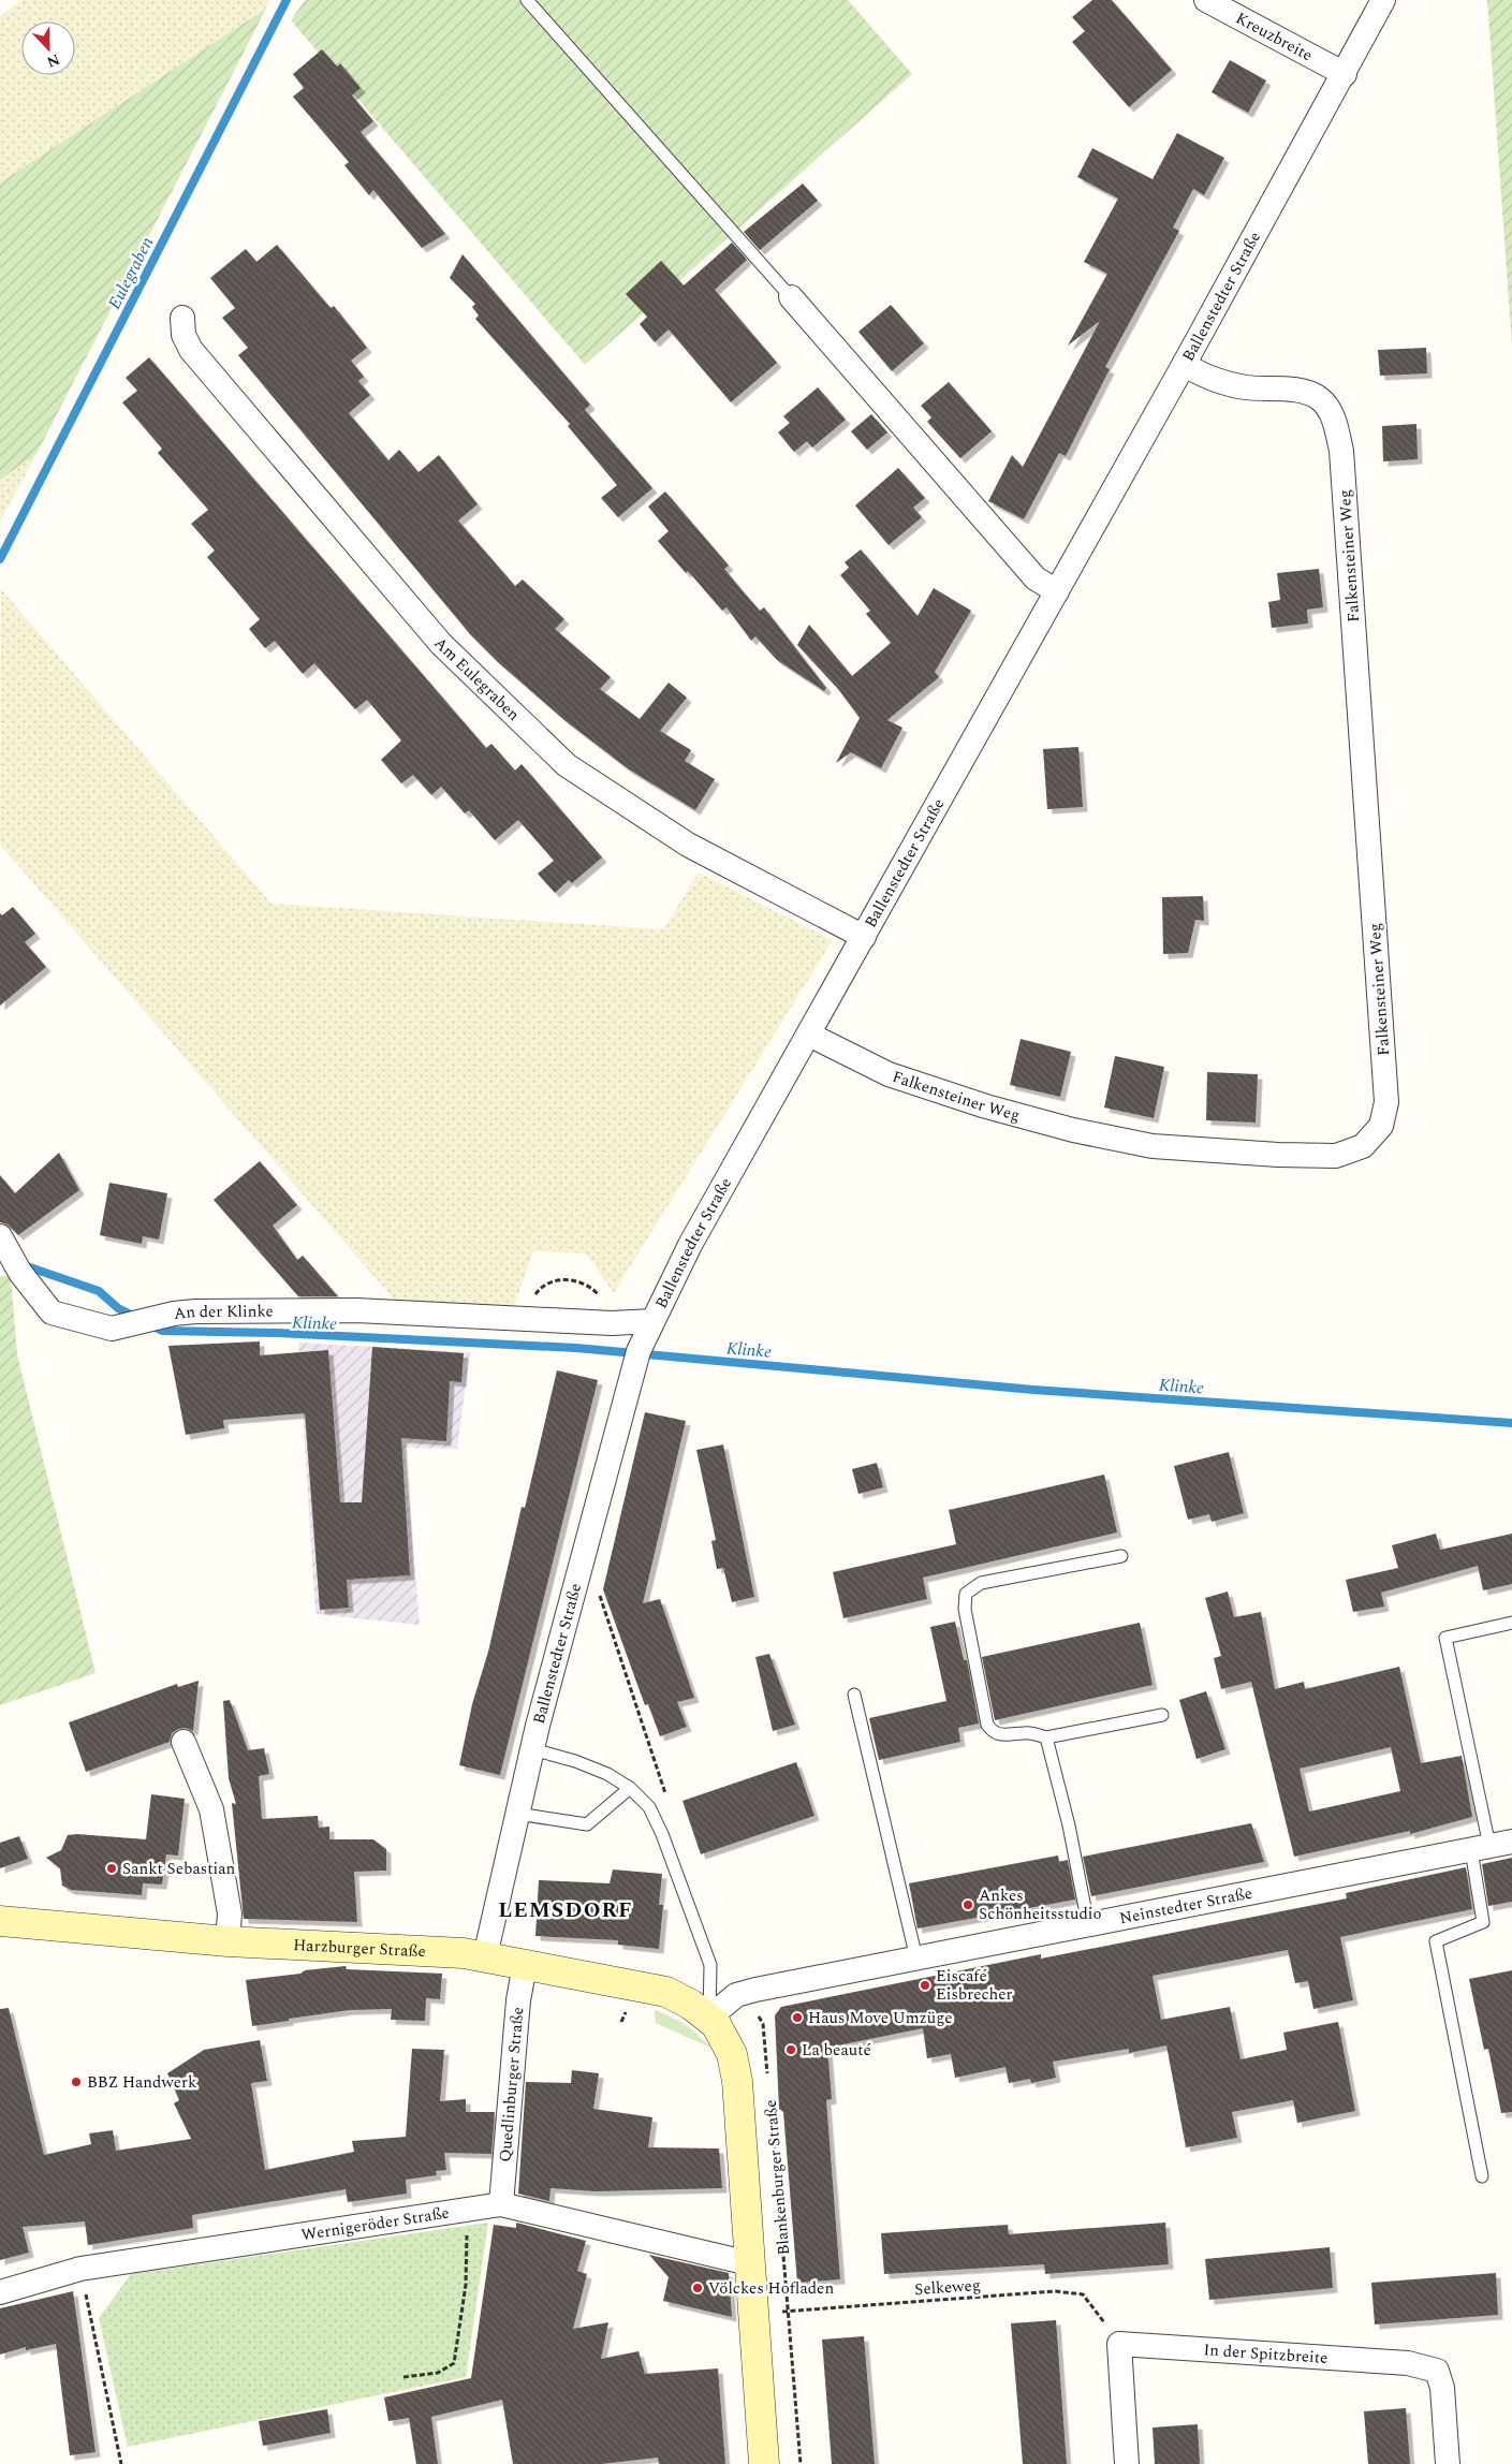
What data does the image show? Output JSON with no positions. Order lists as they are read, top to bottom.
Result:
{
  "streets": {
    "street": [
      "Kreuzbreite",
      "Ballenstedter Straße",
      "Falkensteiner Weg",
      "Am Eulegraben",
      "An der Klinke",
      "Neinstedter Straße",
      "Harzburger Straße",
      "Quedlinburger Straße",
      "Blankenburger Straße",
      "Wernigeröder Straße",
      "In der Spitzbreite"
    ],
    "path": ["Selkeweg"]
  },
  "crossings": [
    ["Kreuzbreite", "Ballenstedter Straße"],
    ["Ballenstedter Straße", "Falkensteiner Weg"],
    ["Ballenstedter Straße", "Am Eulegraben"],
    ["Ballenstedter Straße", "An der Klinke"],
    ["Ballenstedter Straße", "Harzburger Straße"],
    ["Neinstedter Straße", "Harzburger Straße"],
    ["Neinstedter Straße", "Blankenburger Straße"],
    ["Harzburger Straße", "Quedlinburger Straße"],
    ["Harzburger Straße", "Blankenburger Straße"],
    ["Quedlinburger Straße", "Wernigeröder Straße"],
    ["Blankenburger Straße", "Wernigeröder Straße"],
    ["Blankenburger Straße", "Selkeweg"],
    ["Selkeweg", "In der Spitzbreite"]
  ],
  "districts": ["LEMSDORF"],
  "water": ["Eulegraben", "Klinke"],
  "places": [
    "Sankt Sebastian",
    "Ankes Schönheitsstudio",
    "Eiscafé Eisbrecher",
    "Haus Move Umzüge",
    "La beauté",
    "BBZ Handwerk",
    "Völckes Hofladen"
  ],
  "north": "bottom"
}
